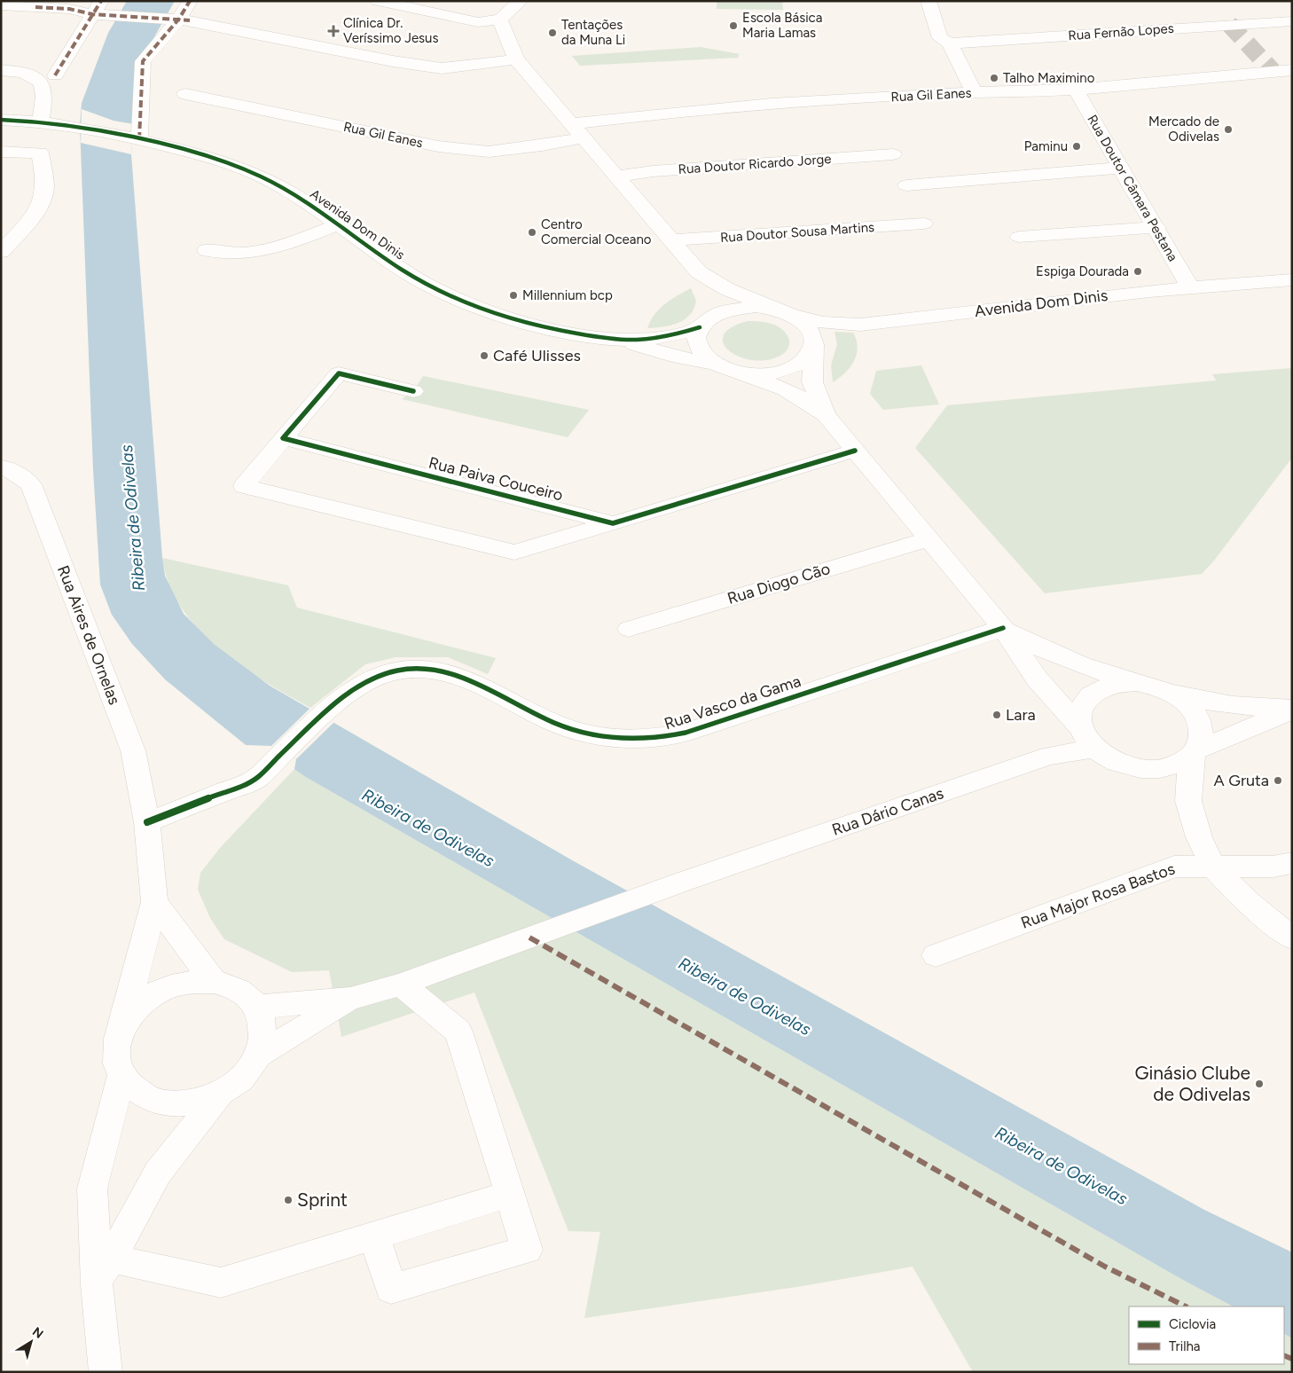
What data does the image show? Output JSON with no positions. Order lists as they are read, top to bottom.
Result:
{
  "streets": {
    "street": [
      "Rua Fernão Lopes",
      "Rua Gil Eanes",
      "Rua Doutor Ricardo Jorge",
      "Rua Doutor Câmara Pestana",
      "Avenida Dom Dinis",
      "Rua Doutor Sousa Martins",
      "Rua Paiva Couceiro",
      "Rua Diogo Cão",
      "Rua Aires de Ornelas",
      "Rua Vasco da Gama",
      "Rua Dário Canas",
      "Rua Major Rosa Bastos"
    ]
  },
  "crossings": [
    ["Rua Gil Eanes", "Rua Doutor Câmara Pestana"],
    ["Rua Doutor Câmara Pestana", "Avenida Dom Dinis"],
    ["Rua Aires de Ornelas", "Rua Vasco da Gama"]
  ],
  "water": ["Ribeira de Odivelas"],
  "places": {
    "other": [
      "Escola Básica Maria Lamas",
      "Tentações da Muna Li",
      "Talho Maximino",
      "Mercado de Odivelas",
      "Paminu",
      "Centro Comercial Oceano",
      "Espiga Dourada",
      "Millennium bcp",
      "Café Ulisses",
      "Lara",
      "A Gruta",
      "Ginásio Clube de Odivelas",
      "Sprint"
    ],
    "health": ["Clínica Dr. Veríssimo Jesus"]
  },
  "legend": ["Ciclovia", "Trilha"],
  "north": "top right"
}
